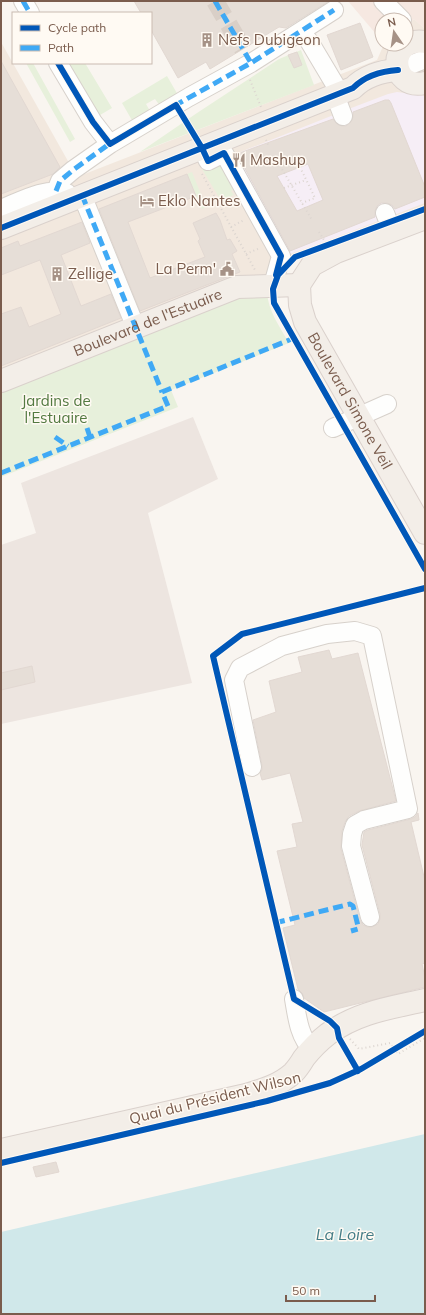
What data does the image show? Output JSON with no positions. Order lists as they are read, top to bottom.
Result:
{
  "streets": {
    "main road": ["Boulevard de l'Estuaire", "Boulevard Simone Veil"],
    "cycle path": ["Quai du Président Wilson"]
  },
  "crossings": [
    ["Boulevard de l'Estuaire", "Boulevard Simone Veil"]
  ],
  "water": ["La Loire"],
  "parks": ["Jardins de l'Estuaire"],
  "places": {
    "building": ["Nefs Dubigeon", "Zellige"],
    "restaurant": ["Mashup"],
    "hotel": ["Eklo Nantes"],
    "public building": ["La Perm'"]
  },
  "legend": ["Cycle path", "Path"],
  "scale_bar": "50 m",
  "north": "top"
}
